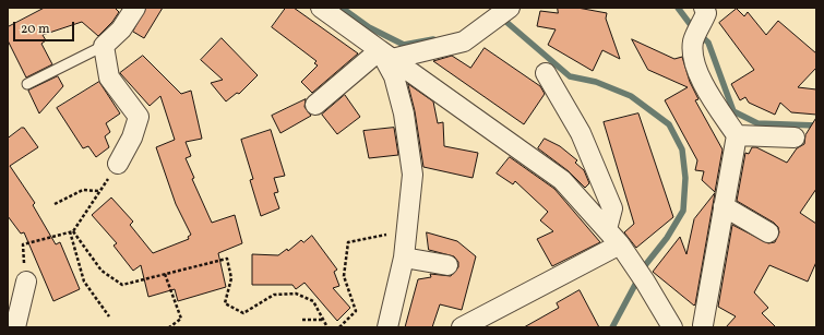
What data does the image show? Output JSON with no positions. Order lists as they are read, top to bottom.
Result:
{
  "scale_bar": "20 m"
}
